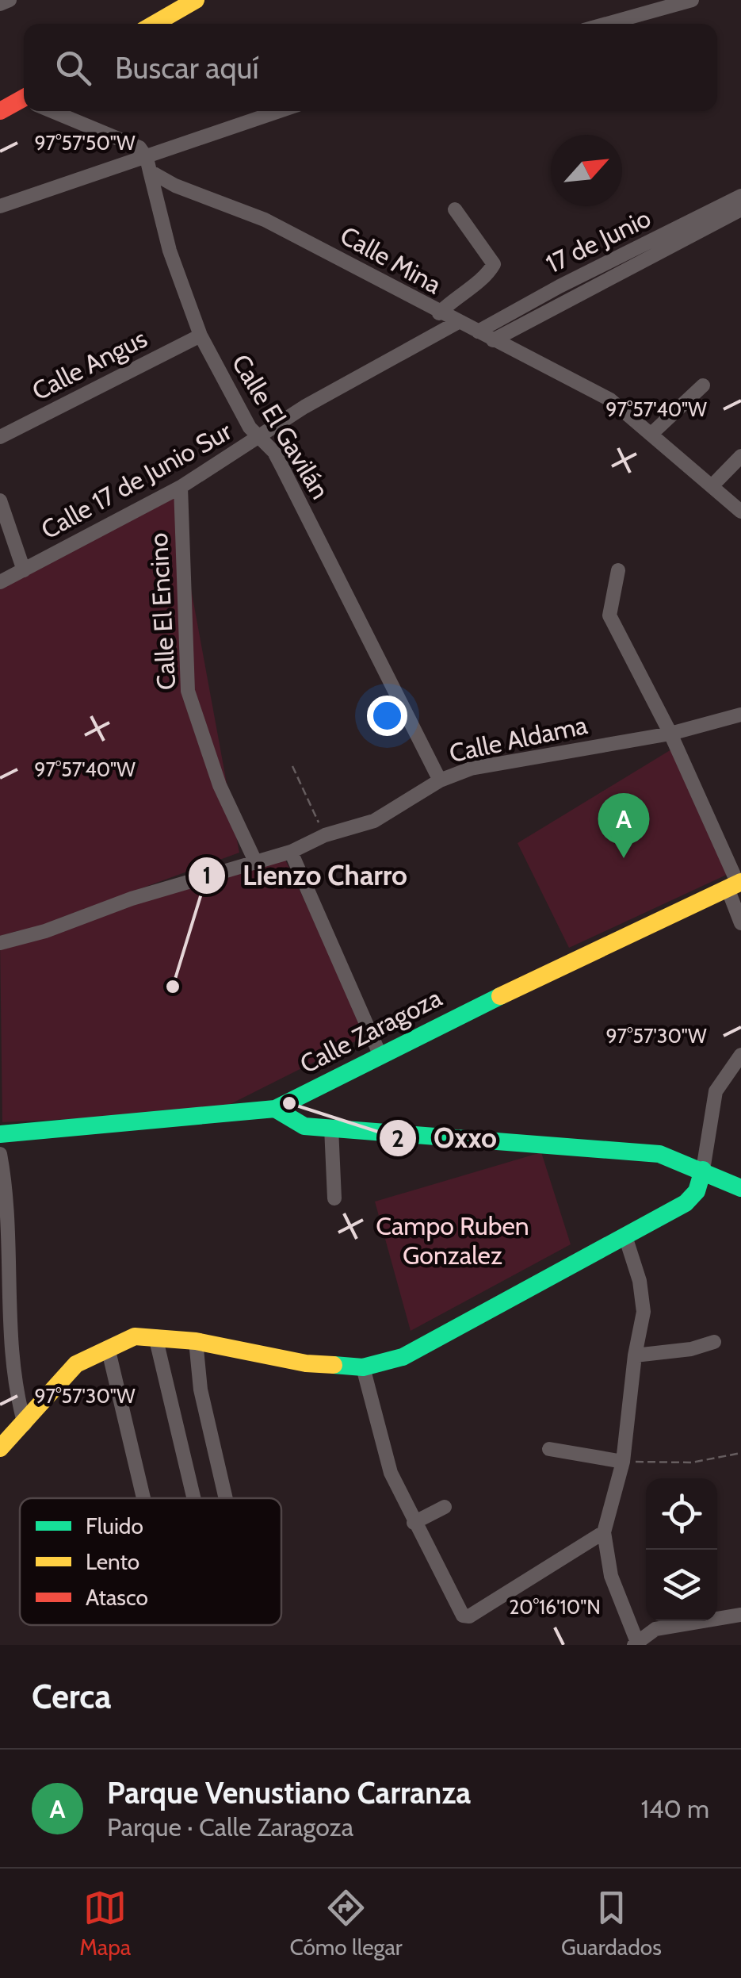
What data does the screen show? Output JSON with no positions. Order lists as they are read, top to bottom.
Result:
{
  "streets": {
    "street": [
      "17 de Junio",
      "Calle Mina",
      "Calle Angus",
      "Calle El Gavilán",
      "Calle 17 de Junio Sur",
      "Calle El Encino",
      "Calle Aldama",
      "Calle Zaragoza"
    ]
  },
  "crossings": [
    ["17 de Junio", "Calle Mina"],
    ["Calle Mina", "Calle El Gavilán"],
    ["Calle Mina", "Calle 17 de Junio Sur"],
    ["Calle Angus", "Calle El Gavilán"],
    ["Calle El Gavilán", "Calle 17 de Junio Sur"],
    ["Calle El Gavilán", "Calle Aldama"],
    ["Calle 17 de Junio Sur", "Calle El Encino"],
    ["Calle El Encino", "Calle Aldama"]
  ],
  "parks": ["Campo Ruben Gonzalez"],
  "places": ["Lienzo Charro", "Oxxo"],
  "legend": ["Fluido", "Lento", "Atasco"],
  "north": "top right",
  "page": {
    "search": "Buscar aquí",
    "pins": "A",
    "heading": "Cerca",
    "list": [
      {
        "mark": "A",
        "name": "Parque Venustiano Carranza",
        "note": "Parque · Calle Zaragoza",
        "value": "140 m"
      }
    ],
    "nav": ["Mapa", "Cómo llegar", "Guardados"]
  },
  "coordinates": [
    "97°57'50\"W",
    "97°57'40\"W",
    "97°57'30\"W",
    "20°16'10\"N"
  ]
}
